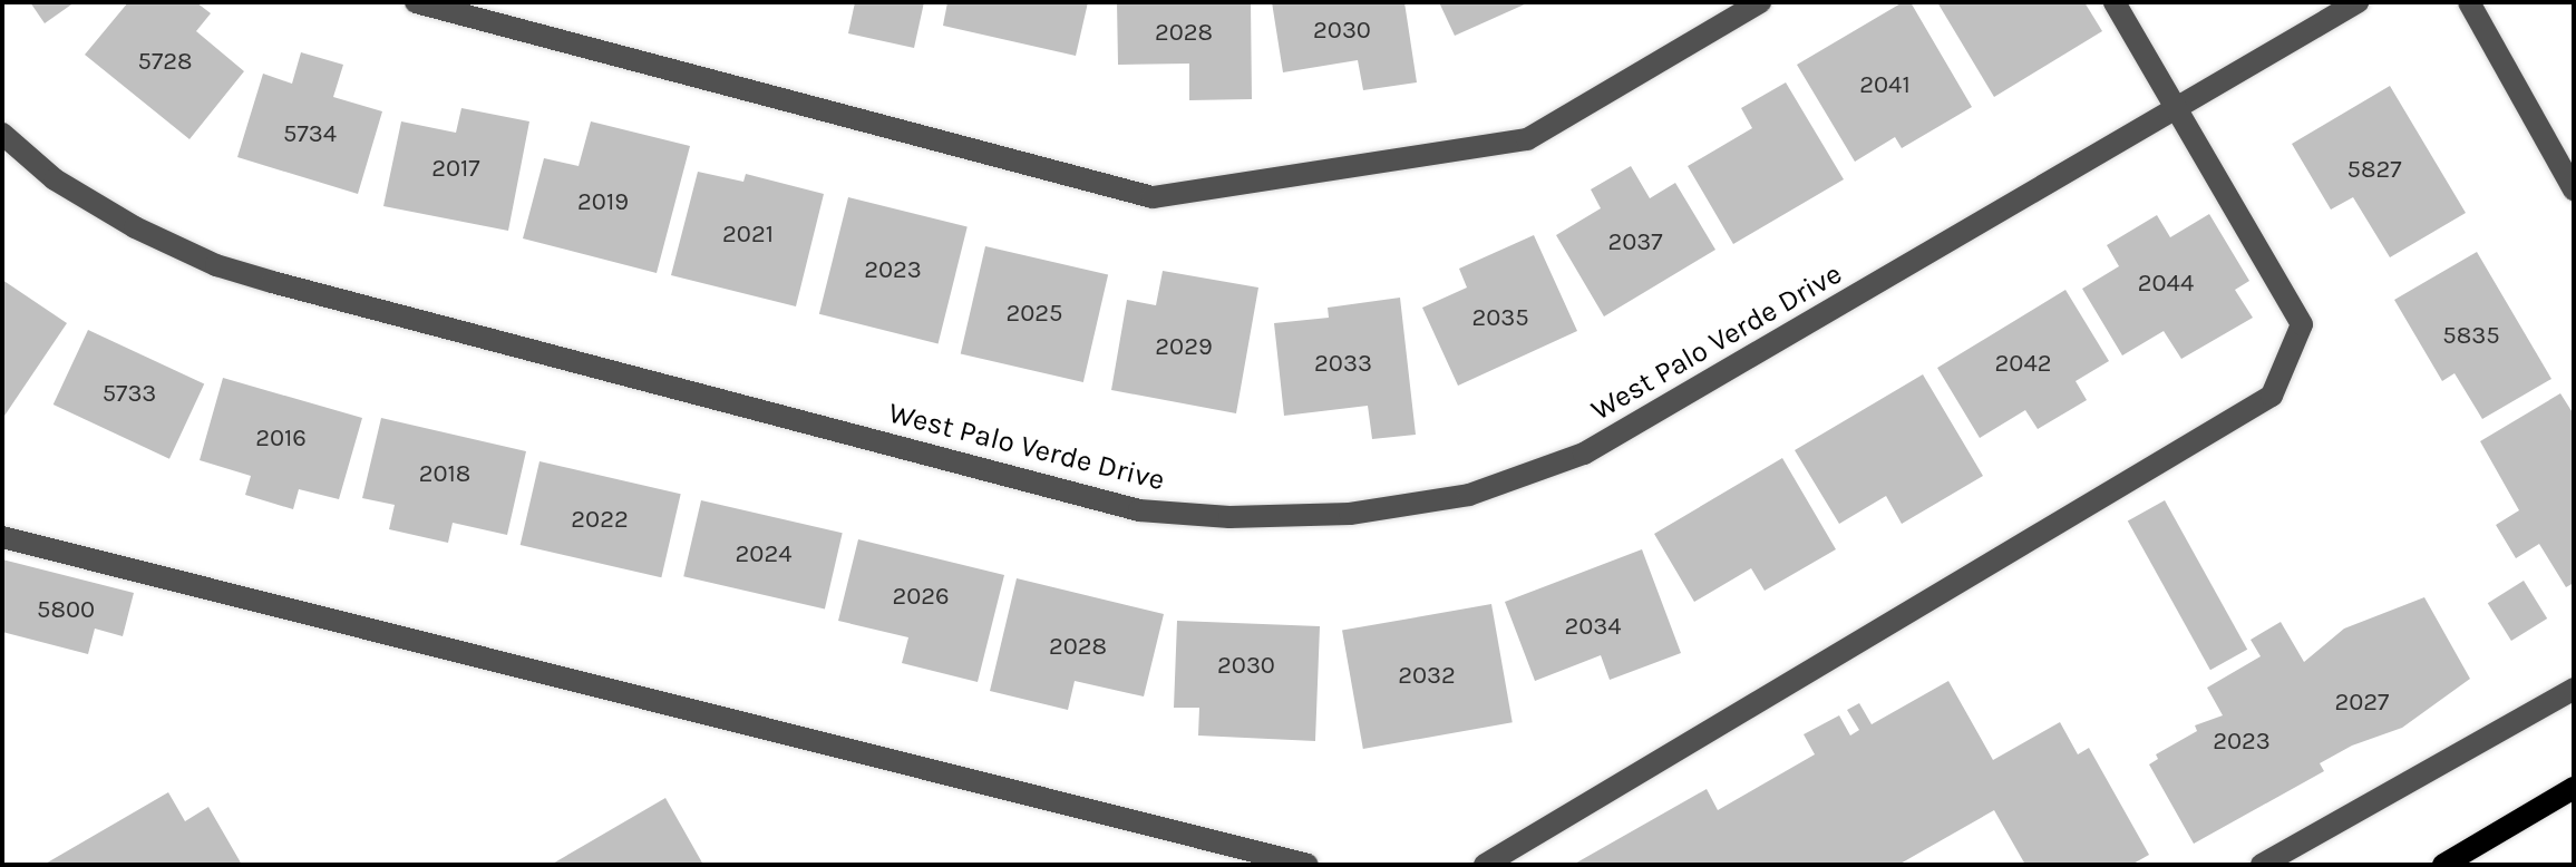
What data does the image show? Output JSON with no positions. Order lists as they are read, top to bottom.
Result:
{
  "streets": {
    "street": ["West Palo Verde Drive"]
  },
  "house_numbers": [
    "2030",
    "2028",
    "5728",
    "2041",
    "5734",
    "2017",
    "5827",
    "2019",
    "2021",
    "2037",
    "2023",
    "2044",
    "2025",
    "2035",
    "5835",
    "2029",
    "2033",
    "2042",
    "5733",
    "2016",
    "2018",
    "2022",
    "2024",
    "2026",
    "5800",
    "2034",
    "2028",
    "2030",
    "2032",
    "2027",
    "2023"
  ]
}
